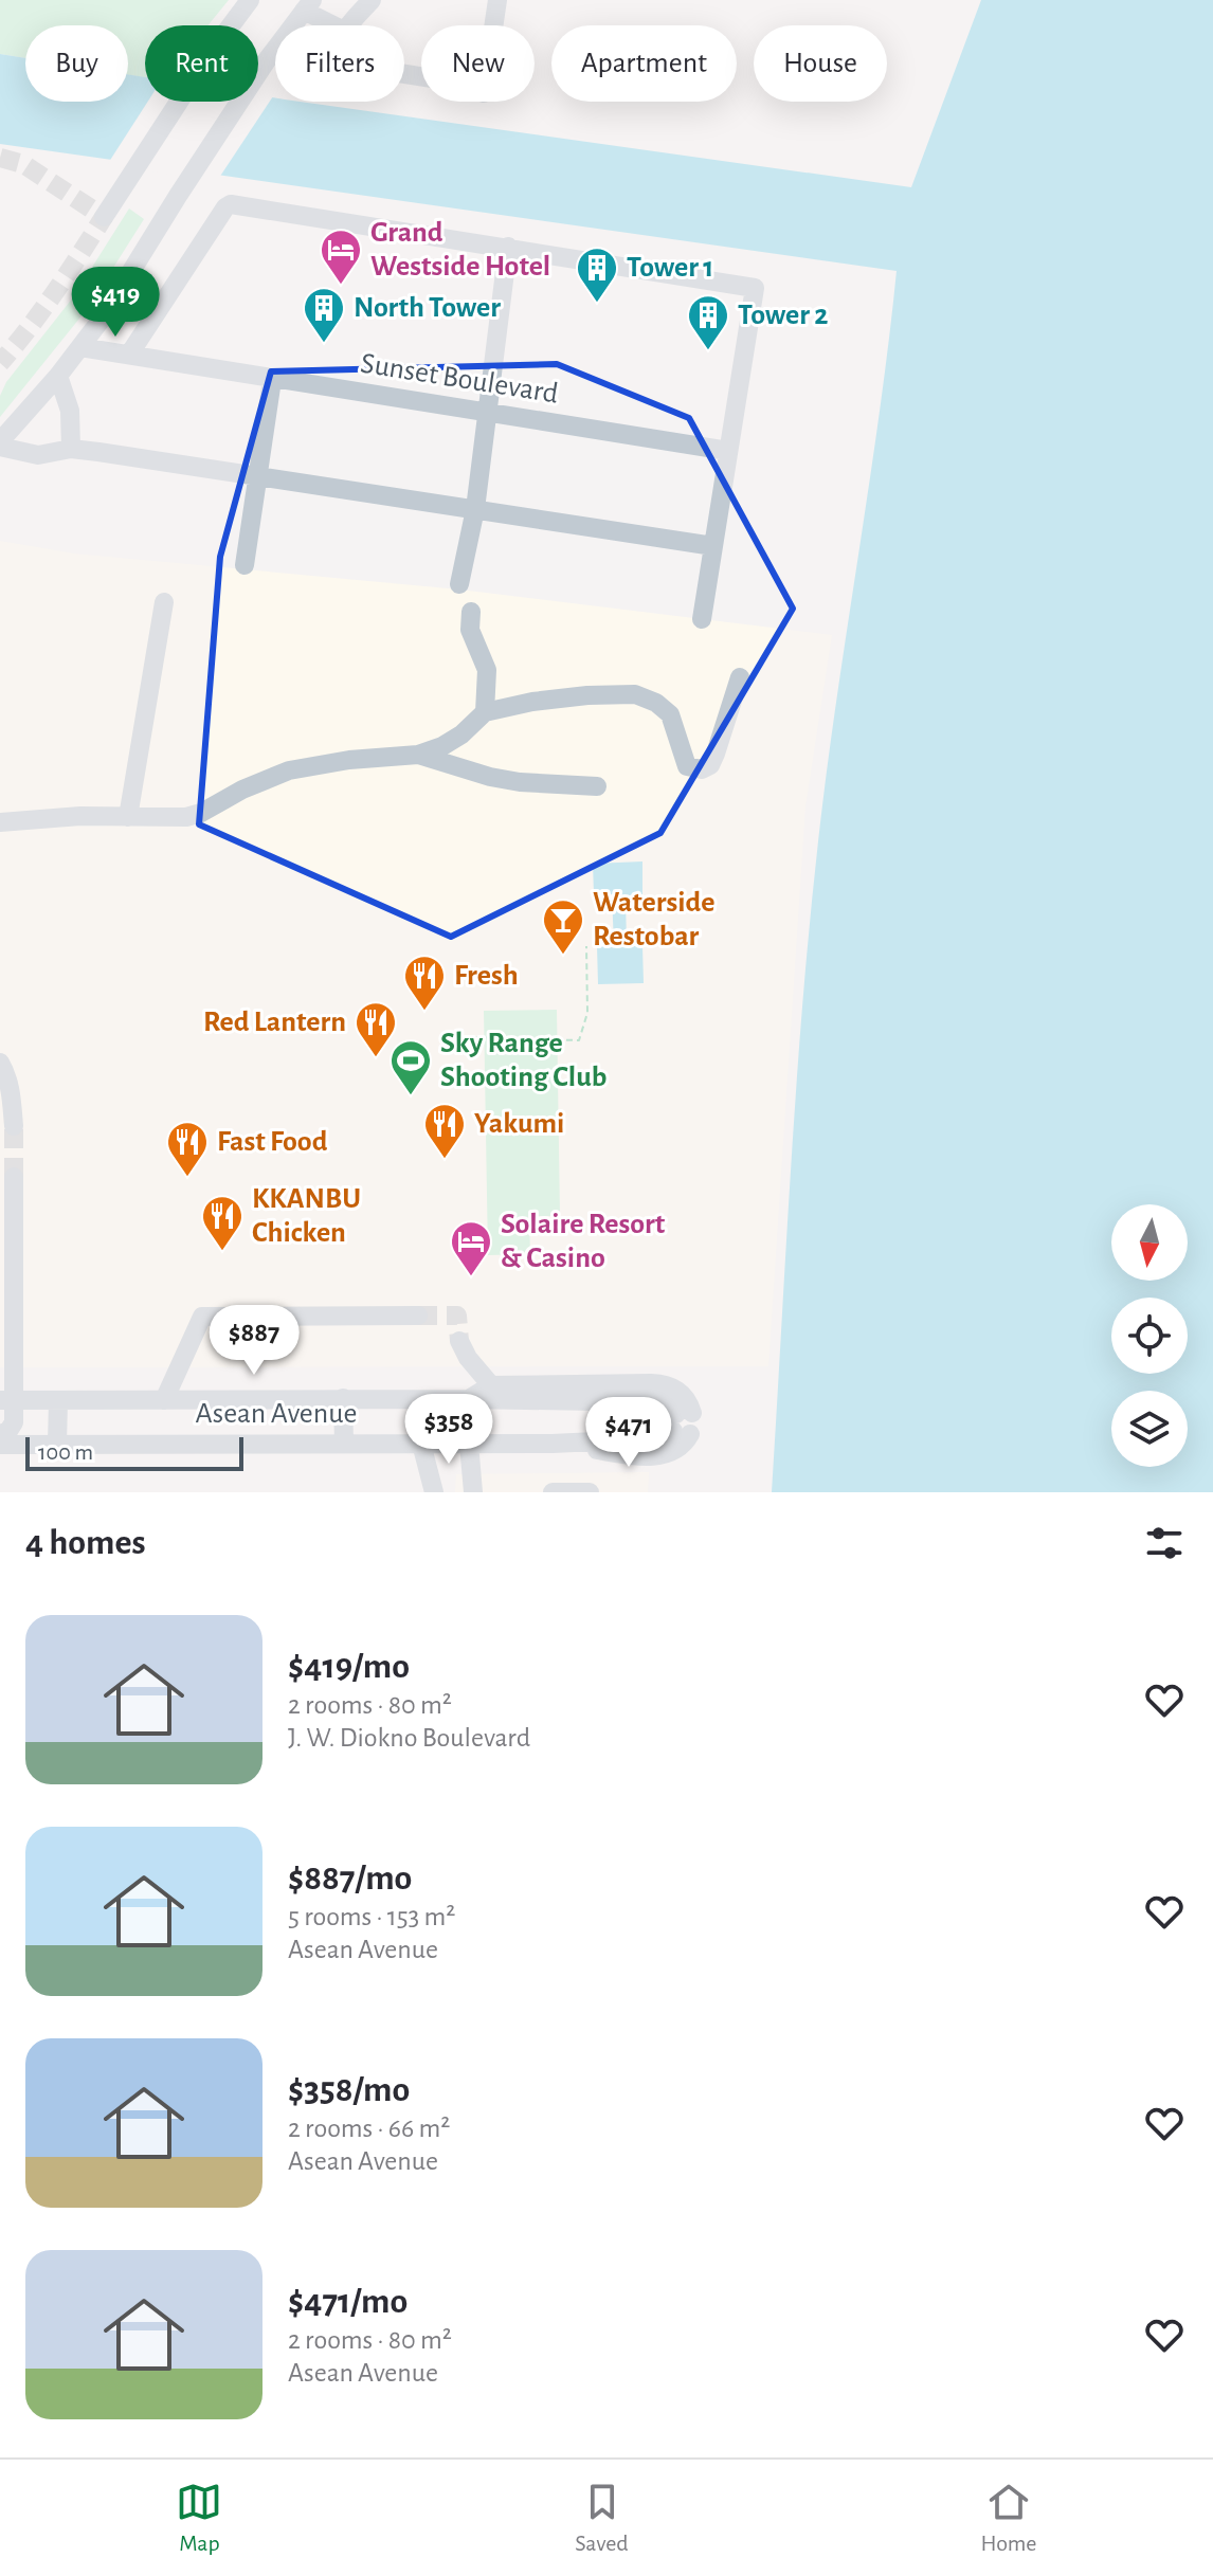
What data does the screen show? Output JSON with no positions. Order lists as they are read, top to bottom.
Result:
{
  "streets": {
    "street": ["Sunset Boulevard", "Asean Avenue"]
  },
  "places": {
    "hotel": ["Grand Westside Hotel", "Solaire Resort & Casino"],
    "building": ["Tower 1", "North Tower", "Tower 2"],
    "bar": ["Waterside Restobar"],
    "restaurant": [
      "Fresh",
      "Red Lantern",
      "Yakumi",
      "Fast Food",
      "KKANBU Chicken"
    ],
    "sports": ["Sky Range Shooting Club"]
  },
  "scale_bar": "100 m",
  "north": "bottom",
  "page": {
    "chip": [
      "Buy",
      "Rent",
      "Filters",
      "New",
      "Apartment",
      "House"
    ],
    "price": [
      "$419",
      "$887",
      "$358",
      "$471"
    ],
    "scale": "100 m",
    "heading": "4 homes",
    "list": [
      {
        "name": "$419/mo",
        "note": "2 rooms · 80 m² · J. W. Diokno Boulevard"
      },
      {
        "name": "$887/mo",
        "note": "5 rooms · 153 m² · Asean Avenue"
      },
      {
        "name": "$358/mo",
        "note": "2 rooms · 66 m² · Asean Avenue"
      },
      {
        "name": "$471/mo",
        "note": "2 rooms · 80 m² · Asean Avenue"
      }
    ],
    "tabs": ["Map", "Saved", "Home"]
  }
}
